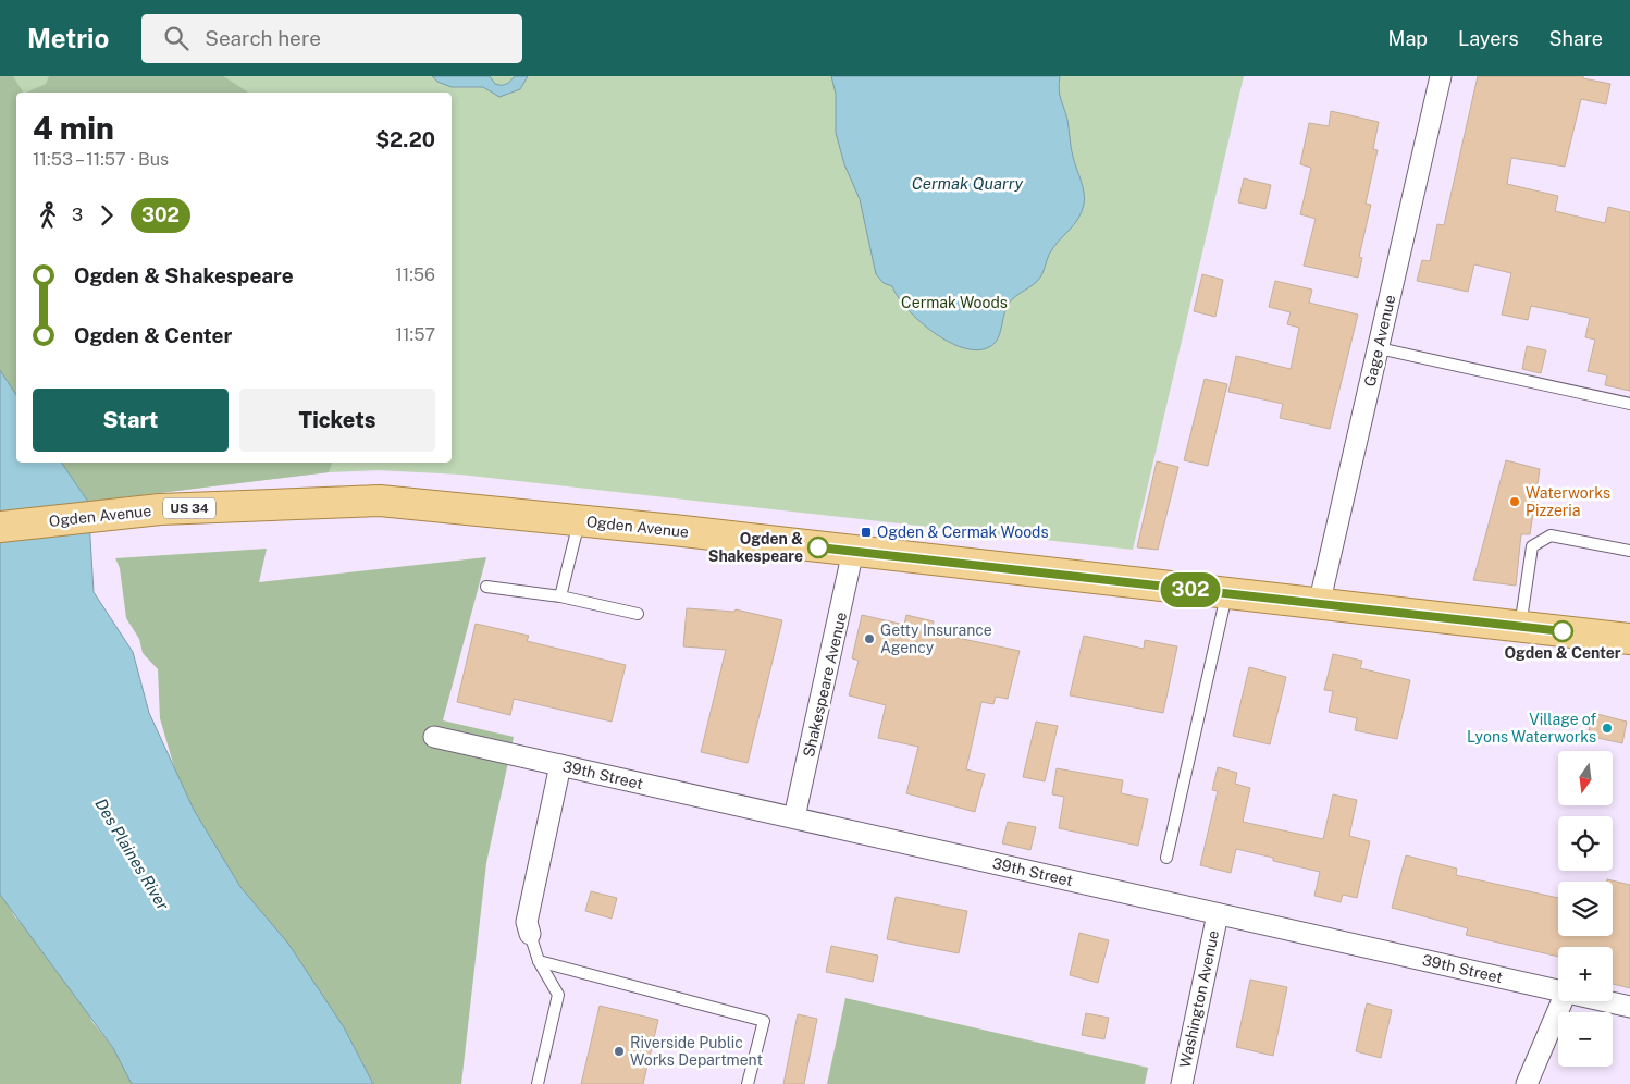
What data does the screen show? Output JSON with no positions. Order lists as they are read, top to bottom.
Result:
{
  "streets": {
    "main road": ["US 34", "Ogden Avenue"],
    "street": [
      "Gage Avenue",
      "Shakespeare Avenue",
      "39th Street",
      "Washington Avenue"
    ]
  },
  "crossings": [
    ["Gage Avenue", "Ogden Avenue"],
    ["Ogden Avenue", "Shakespeare Avenue"],
    ["Shakespeare Avenue", "39th Street"],
    ["39th Street", "Washington Avenue"]
  ],
  "water": ["Cermak Quarry", "Des Plaines River"],
  "parks": ["Cermak Woods"],
  "places": {
    "other": [
      "Waterworks Pizzeria",
      "Ogden & Shakespeare",
      "Ogden & Center",
      "Getty Insurance Agency",
      "Village of Lyons Waterworks",
      "Riverside Public Works Department"
    ],
    "transit": ["Ogden & Cermak Woods"]
  },
  "lines": ["bus line 302"],
  "north": "bottom",
  "page": {
    "header": "Metrio",
    "search": "Search here",
    "nav": ["Map", "Layers", "Share"],
    "on_map": "302",
    "heading": ["4 min", "11:53 – 11:57 · Bus", "$2.20"],
    "legs": ["3", "302"],
    "list": [
      {
        "name": "Ogden & Shakespeare",
        "value": "11:56"
      },
      {
        "name": "Ogden & Center",
        "value": "11:57"
      }
    ],
    "buttons": ["Start", "Tickets"],
    "map_buttons": ["+", "−"]
  }
}
